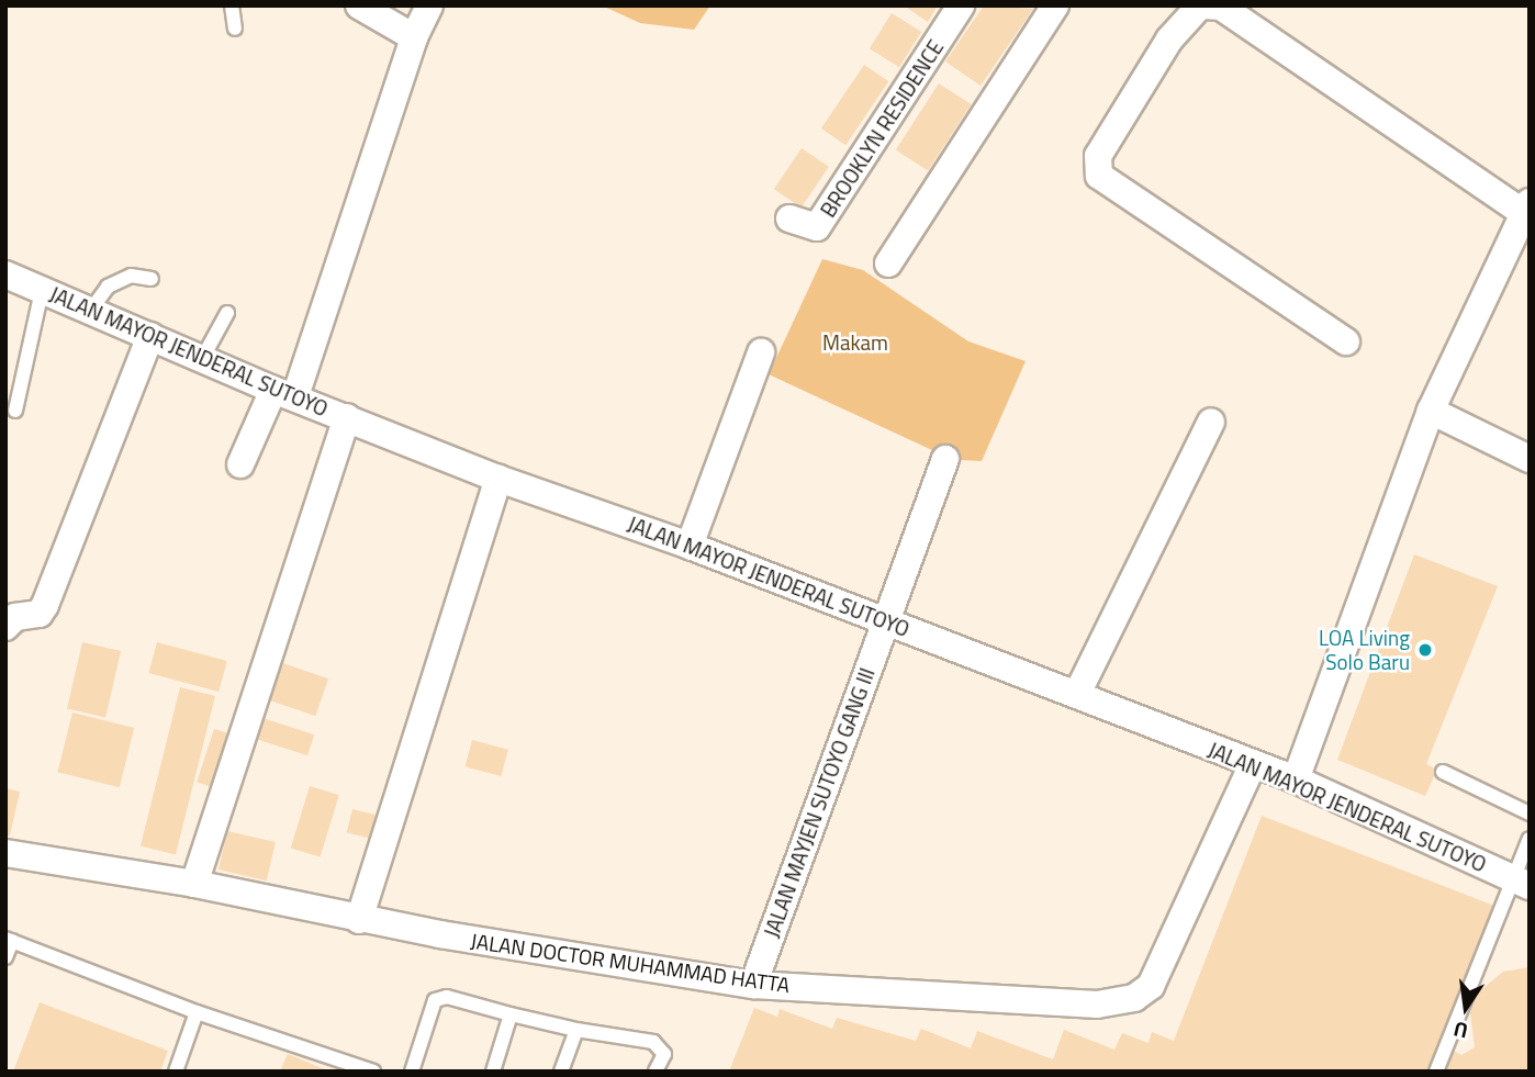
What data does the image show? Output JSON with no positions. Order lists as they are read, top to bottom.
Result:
{
  "streets": {
    "street": [
      "BROOKLYN RESIDENCE",
      "JALAN MAYOR JENDERAL SUTOYO",
      "JALAN MAYJEN SUTOYO GANG III",
      "JALAN DOCTOR MUHAMMAD HATTA"
    ]
  },
  "crossings": [
    ["JALAN MAYOR JENDERAL SUTOYO", "JALAN MAYJEN SUTOYO GANG III"],
    ["JALAN MAYOR JENDERAL SUTOYO", "JALAN DOCTOR MUHAMMAD HATTA"],
    ["JALAN MAYJEN SUTOYO GANG III", "JALAN DOCTOR MUHAMMAD HATTA"]
  ],
  "parks": ["Makam"],
  "places": ["LOA Living Solo Baru"],
  "north": "bottom"
}
